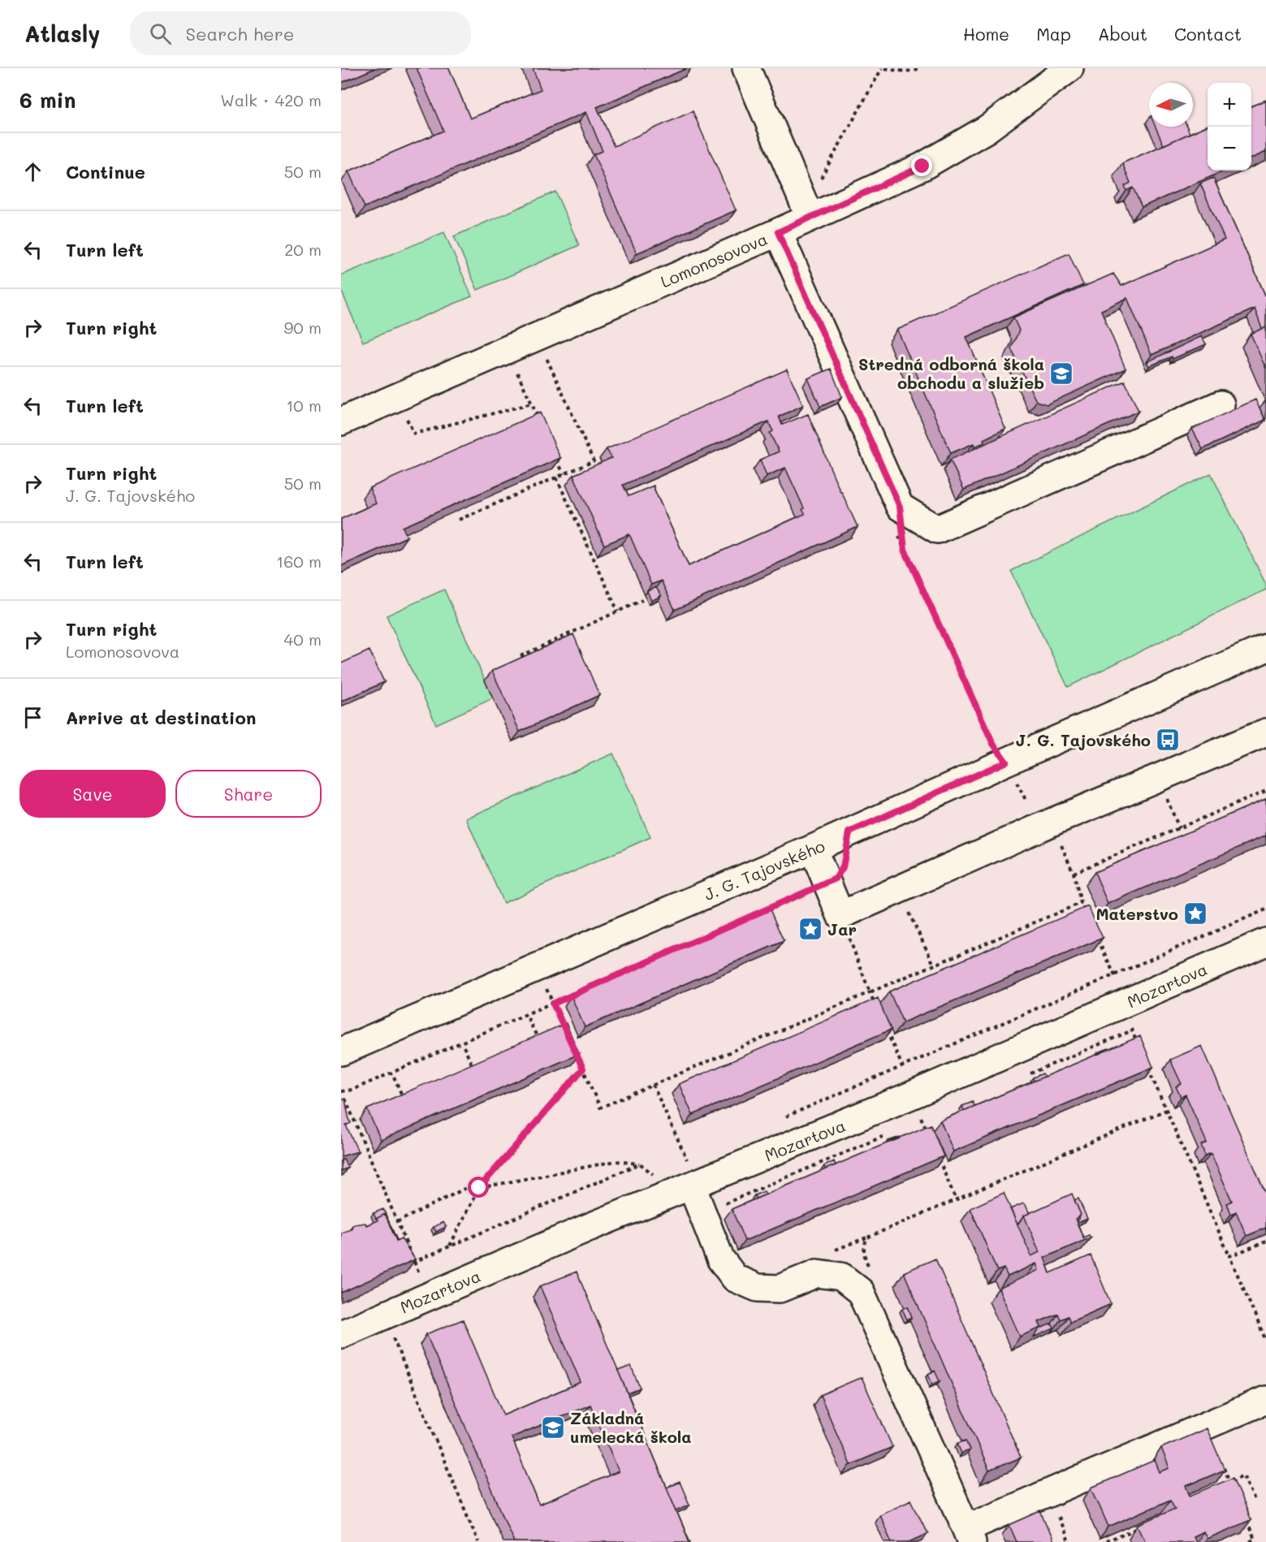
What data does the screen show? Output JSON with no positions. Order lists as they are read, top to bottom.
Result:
{
  "streets": {
    "street": ["Lomonosovova", "J. G. Tajovského", "Mozartova"]
  },
  "places": {
    "school or university": ["Stredná odborná škola obchodu a služieb", "Základná umelecká škola"],
    "bus stop": ["J. G. Tajovského"],
    "place": ["Materstvo", "Jar"]
  },
  "north": "left",
  "page": {
    "header": "Atlasly",
    "search": "Search here",
    "nav": [
      "Home",
      "Map",
      "About",
      "Contact"
    ],
    "heading": ["6 min", "Walk · 420 m"],
    "map_buttons": ["+", "−"],
    "list": [
      ["Continue", "50 m"],
      ["Turn left", "20 m"],
      ["Turn right", "90 m"],
      ["Turn left", "10 m"],
      ["Turn right", "J. G. Tajovského", "50 m"],
      ["Turn left", "160 m"],
      ["Turn right", "Lomonosovova", "40 m"],
      "Arrive at destination"
    ],
    "buttons": ["Save", "Share"]
  }
}
